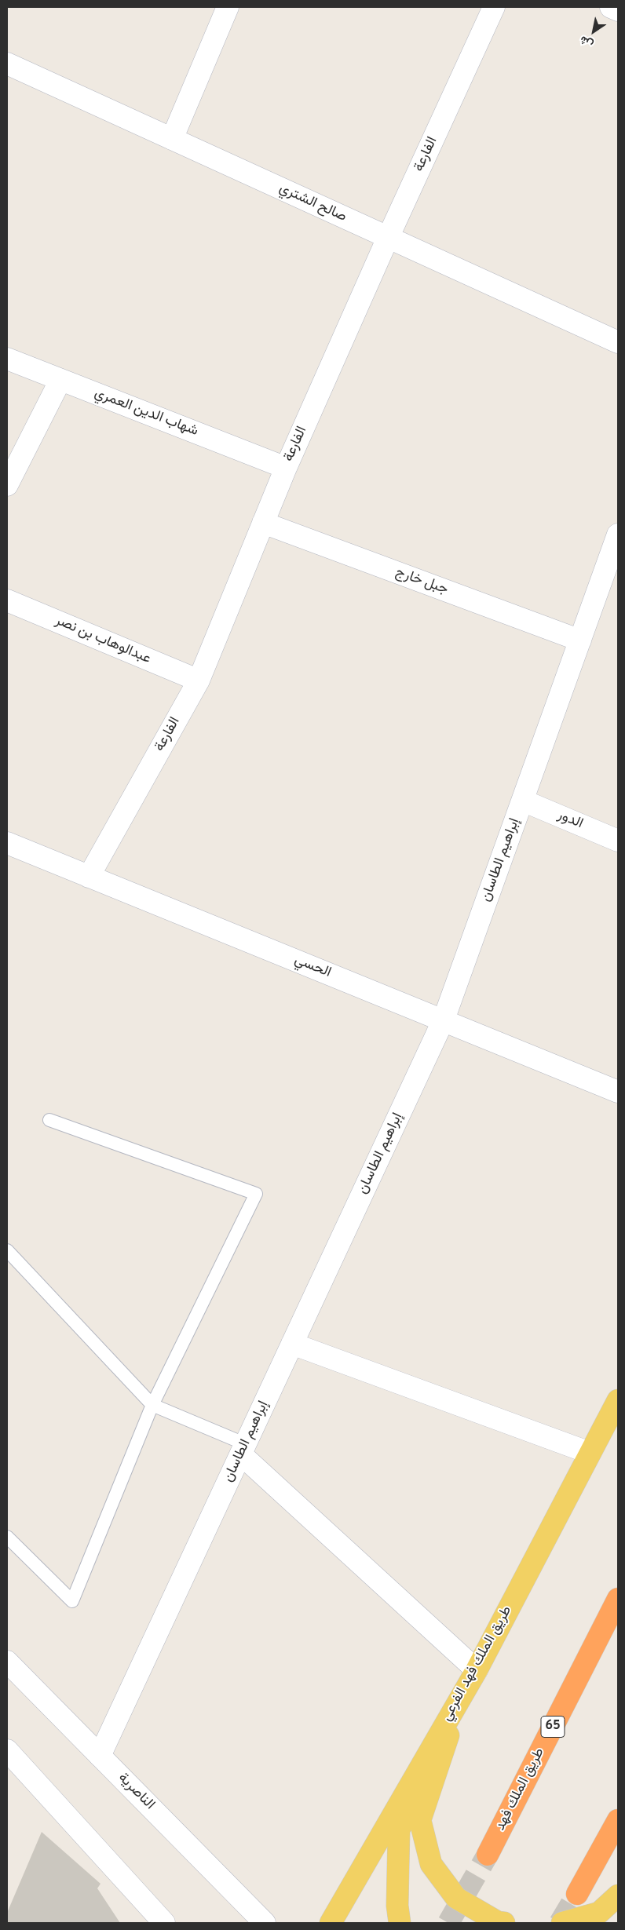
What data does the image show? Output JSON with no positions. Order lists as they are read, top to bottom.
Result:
{
  "streets": {
    "highway": ["65", "طريق الملك فهد"],
    "main road": ["طريق الملك فهد الفرعي"],
    "street": [
      "الفارعة",
      "صالح الشتري",
      "شهاب الدين العمري",
      "جبل خارج",
      "عبدالوهاب بن نصر",
      "الدور",
      "إبراهيم الطاسان",
      "الحسي",
      "الناصرية"
    ]
  },
  "crossings": [
    ["الفارعة", "صالح الشتري"],
    ["الفارعة", "شهاب الدين العمري"],
    ["الفارعة", "جبل خارج"],
    ["الفارعة", "عبدالوهاب بن نصر"],
    ["الفارعة", "الحسي"],
    ["جبل خارج", "إبراهيم الطاسان"],
    ["الدور", "إبراهيم الطاسان"],
    ["إبراهيم الطاسان", "الحسي"],
    ["إبراهيم الطاسان", "الناصرية"]
  ],
  "north": "bottom left"
}
